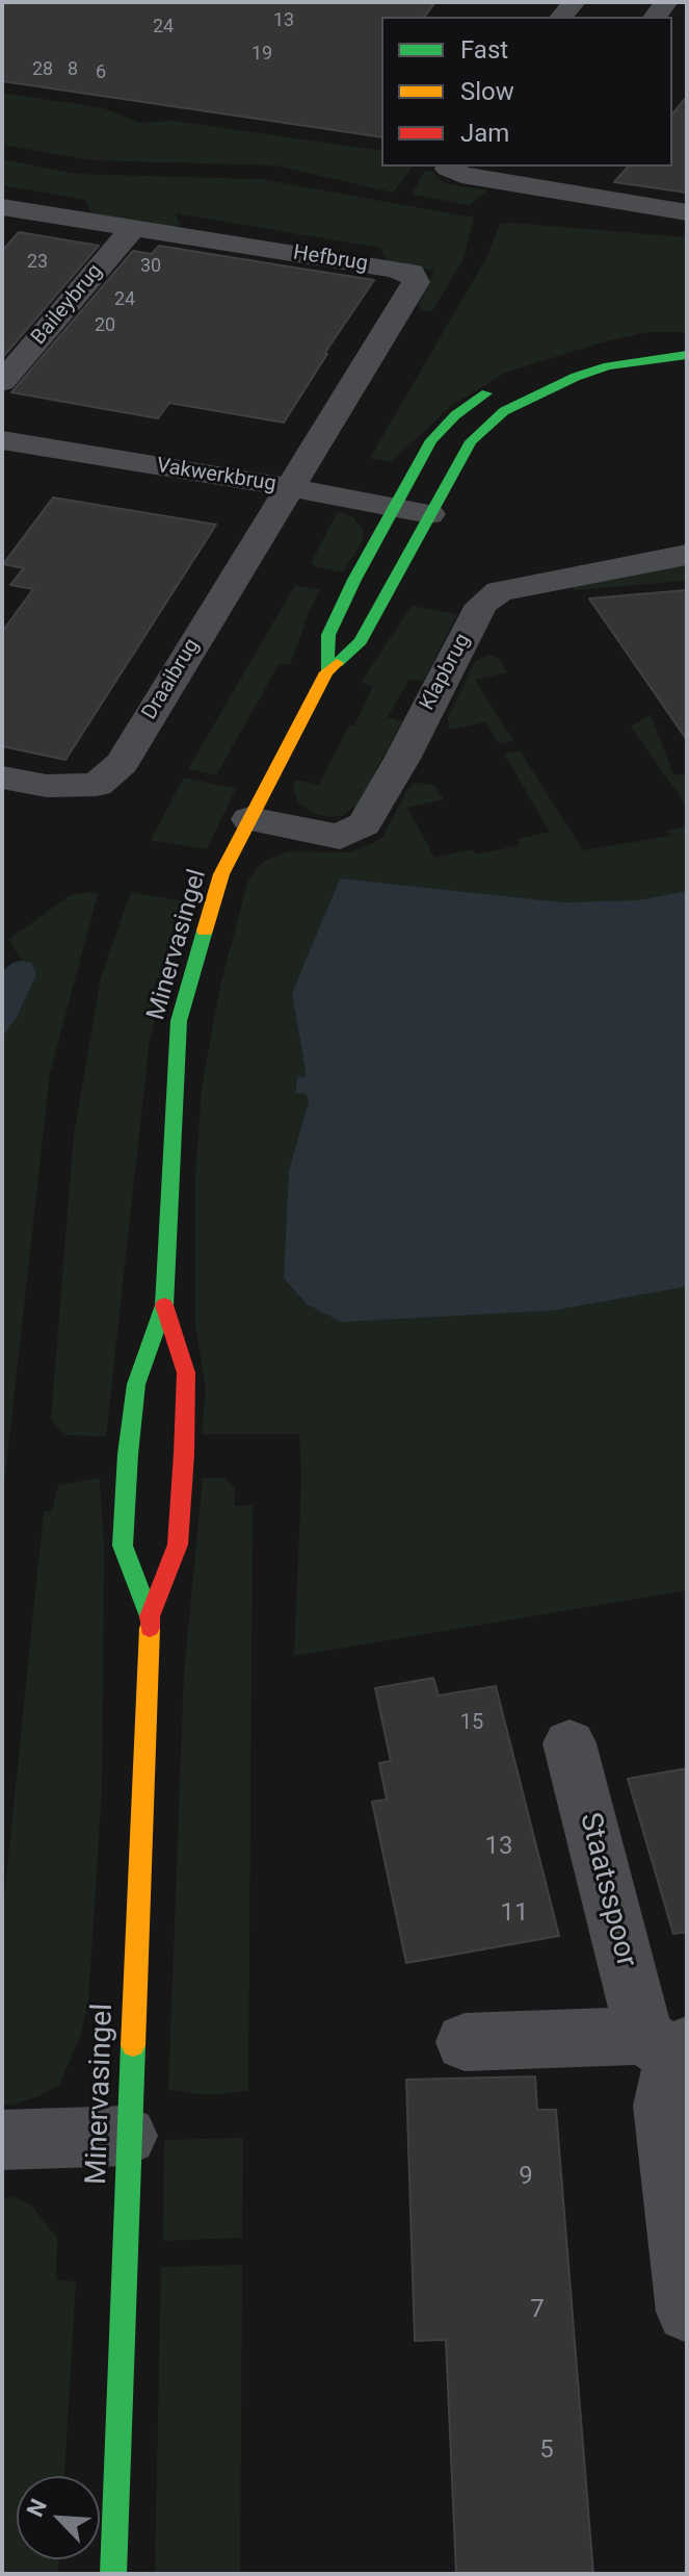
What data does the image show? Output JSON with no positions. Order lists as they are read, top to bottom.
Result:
{
  "streets": {
    "street": [
      "Hefbrug",
      "Baileybrug",
      "Vakwerkbrug",
      "Klapbrug",
      "Draaibrug",
      "Minervasingel",
      "Staatsspoor"
    ]
  },
  "crossings": [
    ["Hefbrug", "Baileybrug"],
    ["Hefbrug", "Vakwerkbrug"],
    ["Hefbrug", "Draaibrug"],
    ["Vakwerkbrug", "Draaibrug"],
    ["Vakwerkbrug", "Minervasingel"],
    ["Klapbrug", "Minervasingel"]
  ],
  "house_numbers": [
    "13",
    "24",
    "19",
    "28",
    "8",
    "6",
    "23",
    "30",
    "24",
    "20",
    "15",
    "13",
    "11",
    "9",
    "7",
    "5"
  ],
  "legend": ["Fast", "Slow", "Jam"],
  "north": "top left"
}
